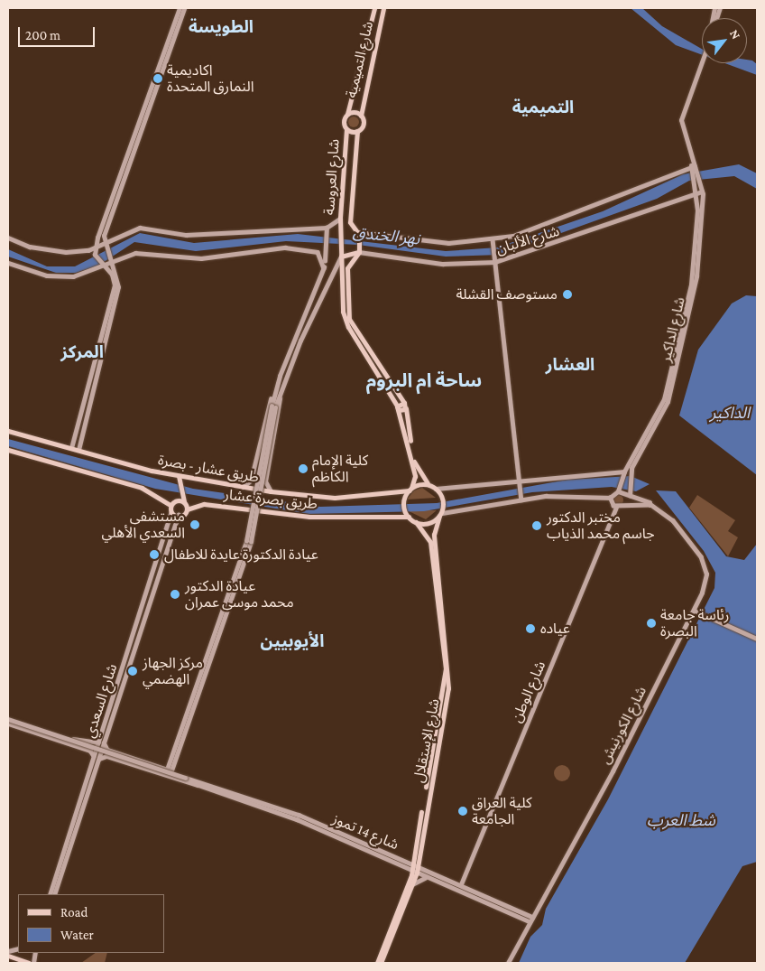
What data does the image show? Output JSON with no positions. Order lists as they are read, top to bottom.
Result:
{
  "streets": {
    "main road": [
      "شارع التميمية",
      "شارع العروسة",
      "شارع الألبان",
      "شارع الداكير",
      "طريق عشار - بصرة",
      "طريق بصرة عشار",
      "شارع الوطن",
      "شارع السعدي",
      "شارع الكورنيش",
      "شارع الإستقلال",
      "شارع 14 تموز"
    ]
  },
  "crossings": [
    ["شارع التميمية", "شارع العروسة"],
    ["شارع العروسة", "طريق عشار - بصرة"],
    ["شارع العروسة", "طريق بصرة عشار"],
    ["شارع العروسة", "شارع الإستقلال"],
    ["شارع الألبان", "شارع الداكير"],
    ["شارع الداكير", "شارع الكورنيش"],
    ["طريق عشار - بصرة", "طريق بصرة عشار"],
    ["طريق عشار - بصرة", "شارع الإستقلال"],
    ["طريق بصرة عشار", "شارع الإستقلال"],
    ["شارع الوطن", "شارع 14 تموز"],
    ["شارع الكورنيش", "شارع 14 تموز"],
    ["شارع الإستقلال", "شارع 14 تموز"]
  ],
  "districts": [
    "الطويسة",
    "التميمية",
    "المركز",
    "العشار",
    "ساحة ام البروم",
    "الأيوبيين"
  ],
  "water": ["نهر الخندق", "الداكير", "شط العرب"],
  "places": [
    "اكاديمية النمارق المتحدة",
    "مستوصف القشلة",
    "كلية الإمام الكاظم",
    "مستشفى السعدي الأهلي",
    "مختبر الدكتور جاسم محمد الذياب",
    "عيادة الدكتورة عايدة للاطفال",
    "عيادة الدكتور محمد موسى عمران",
    "رئاسة جامعة البصرة",
    "عياده",
    "مركز الجهاز الهضمي",
    "كلية العراق الجامعة"
  ],
  "legend": ["Road", "Water"],
  "scale_bar": "200 m",
  "north": "top right"
}
